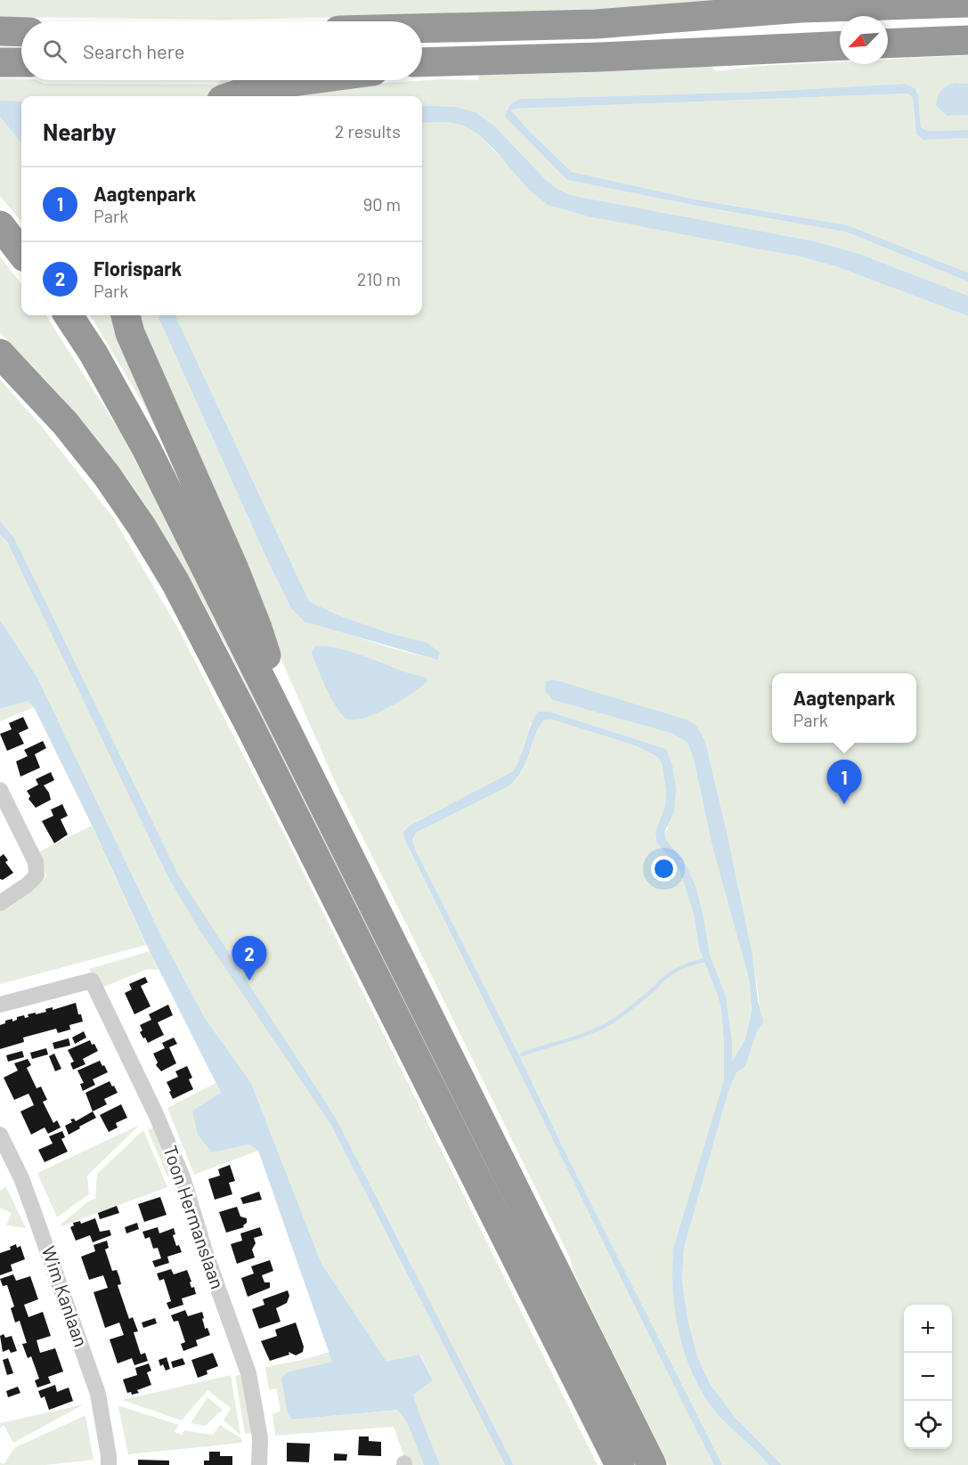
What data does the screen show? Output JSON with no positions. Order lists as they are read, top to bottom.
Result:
{
  "streets": {
    "street": ["Toon Hermanslaan", "Wim Kanlaan"]
  },
  "north": "bottom left",
  "page": {
    "search": "Search here",
    "heading": ["Nearby", "2 results"],
    "list": [
      {
        "mark": "1",
        "name": "Aagtenpark",
        "note": "Park",
        "value": "90 m"
      },
      {
        "mark": "2",
        "name": "Florispark",
        "note": "Park",
        "value": "210 m"
      }
    ],
    "popup": ["Aagtenpark", "Park"],
    "pins": ["1", "2"],
    "map_buttons": ["+", "−"]
  }
}
